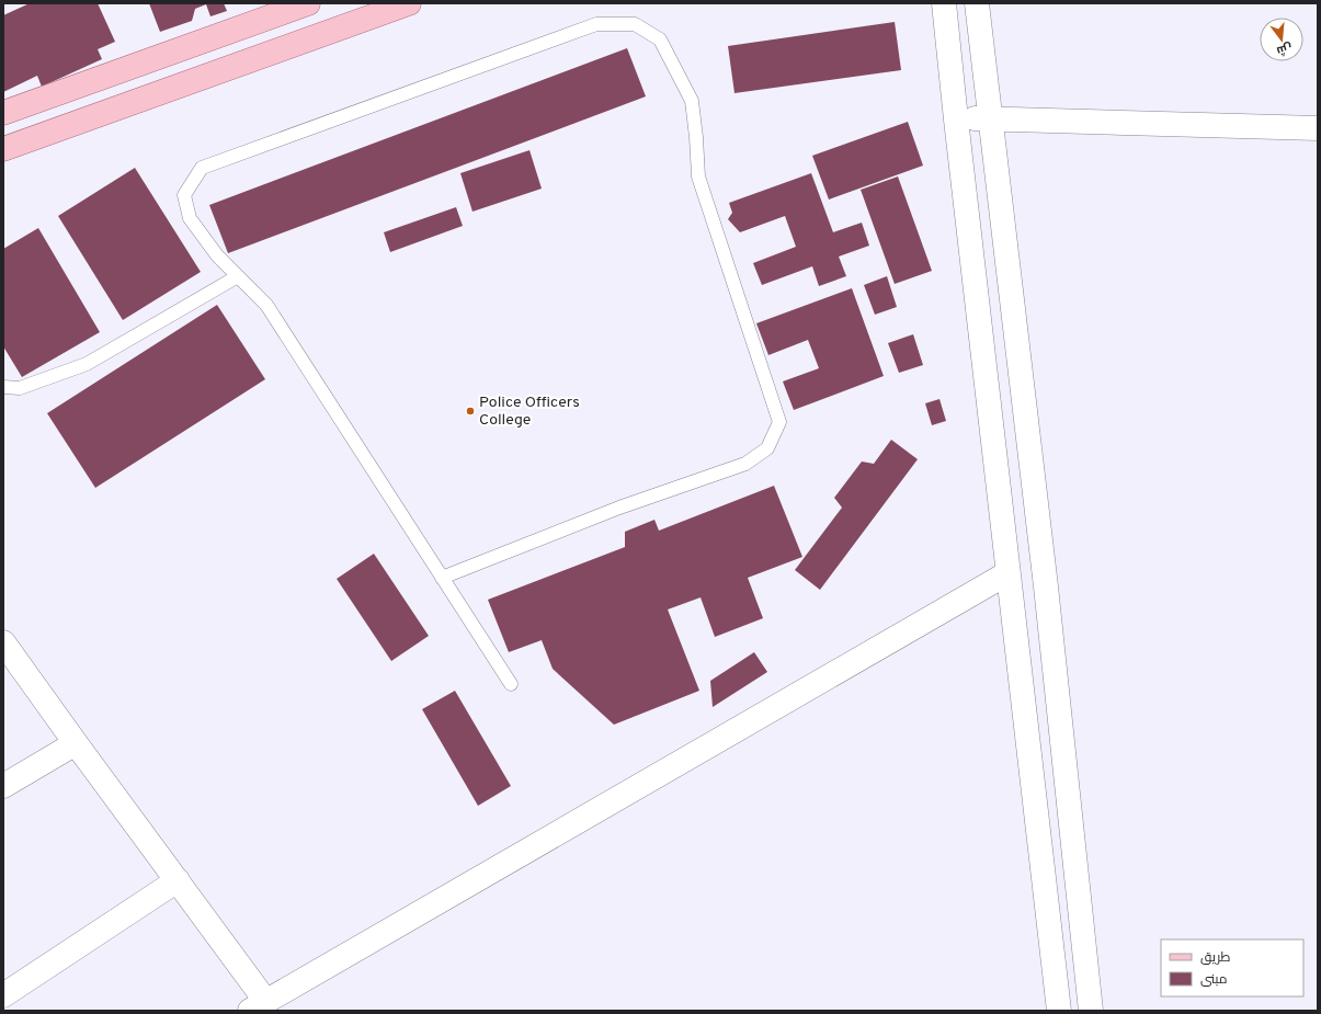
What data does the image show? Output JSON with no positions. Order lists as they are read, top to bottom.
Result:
{
  "places": ["Police Officers College"],
  "legend": ["طريق", "مبنى"],
  "north": "bottom"
}
